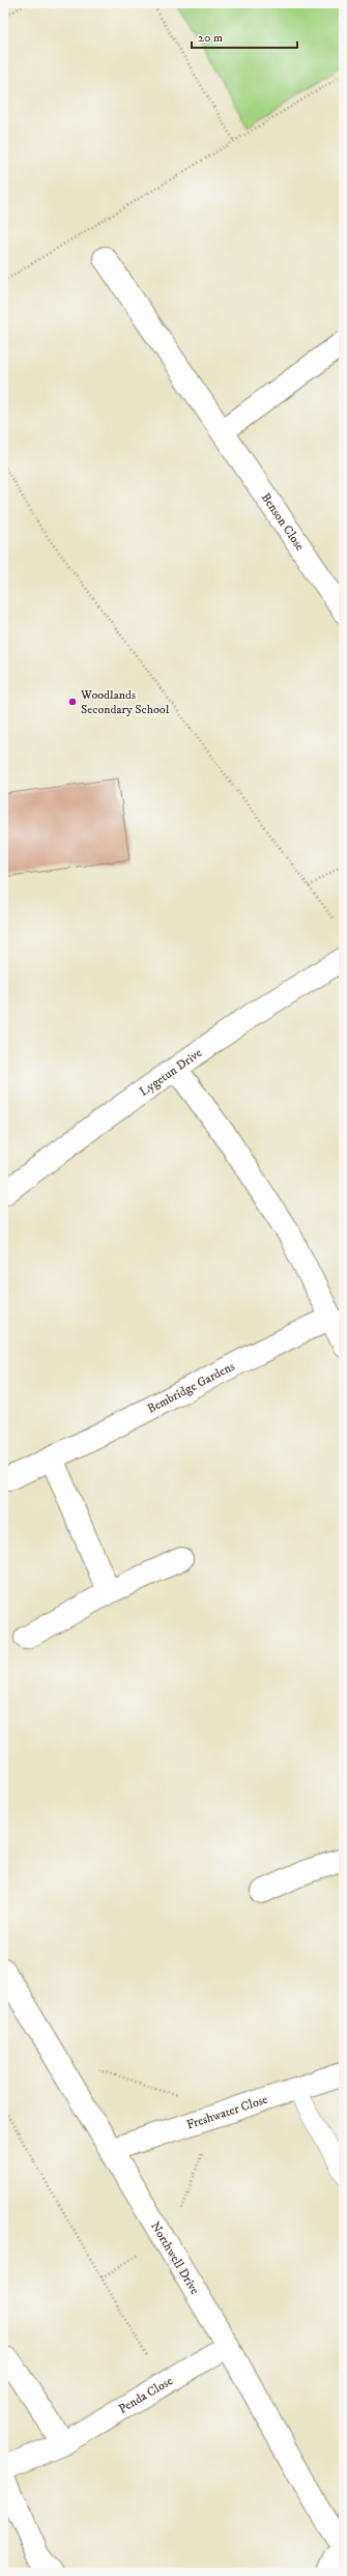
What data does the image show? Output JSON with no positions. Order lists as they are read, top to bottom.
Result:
{
  "streets": {
    "street": [
      "Benson Close",
      "Lygetun Drive",
      "Bembridge Gardens",
      "Freshwater Close",
      "Northwell Drive",
      "Penda Close"
    ]
  },
  "crossings": [
    ["Freshwater Close", "Northwell Drive"],
    ["Northwell Drive", "Penda Close"]
  ],
  "places": ["Woodlands Secondary School"],
  "scale_bar": "20 m"
}
